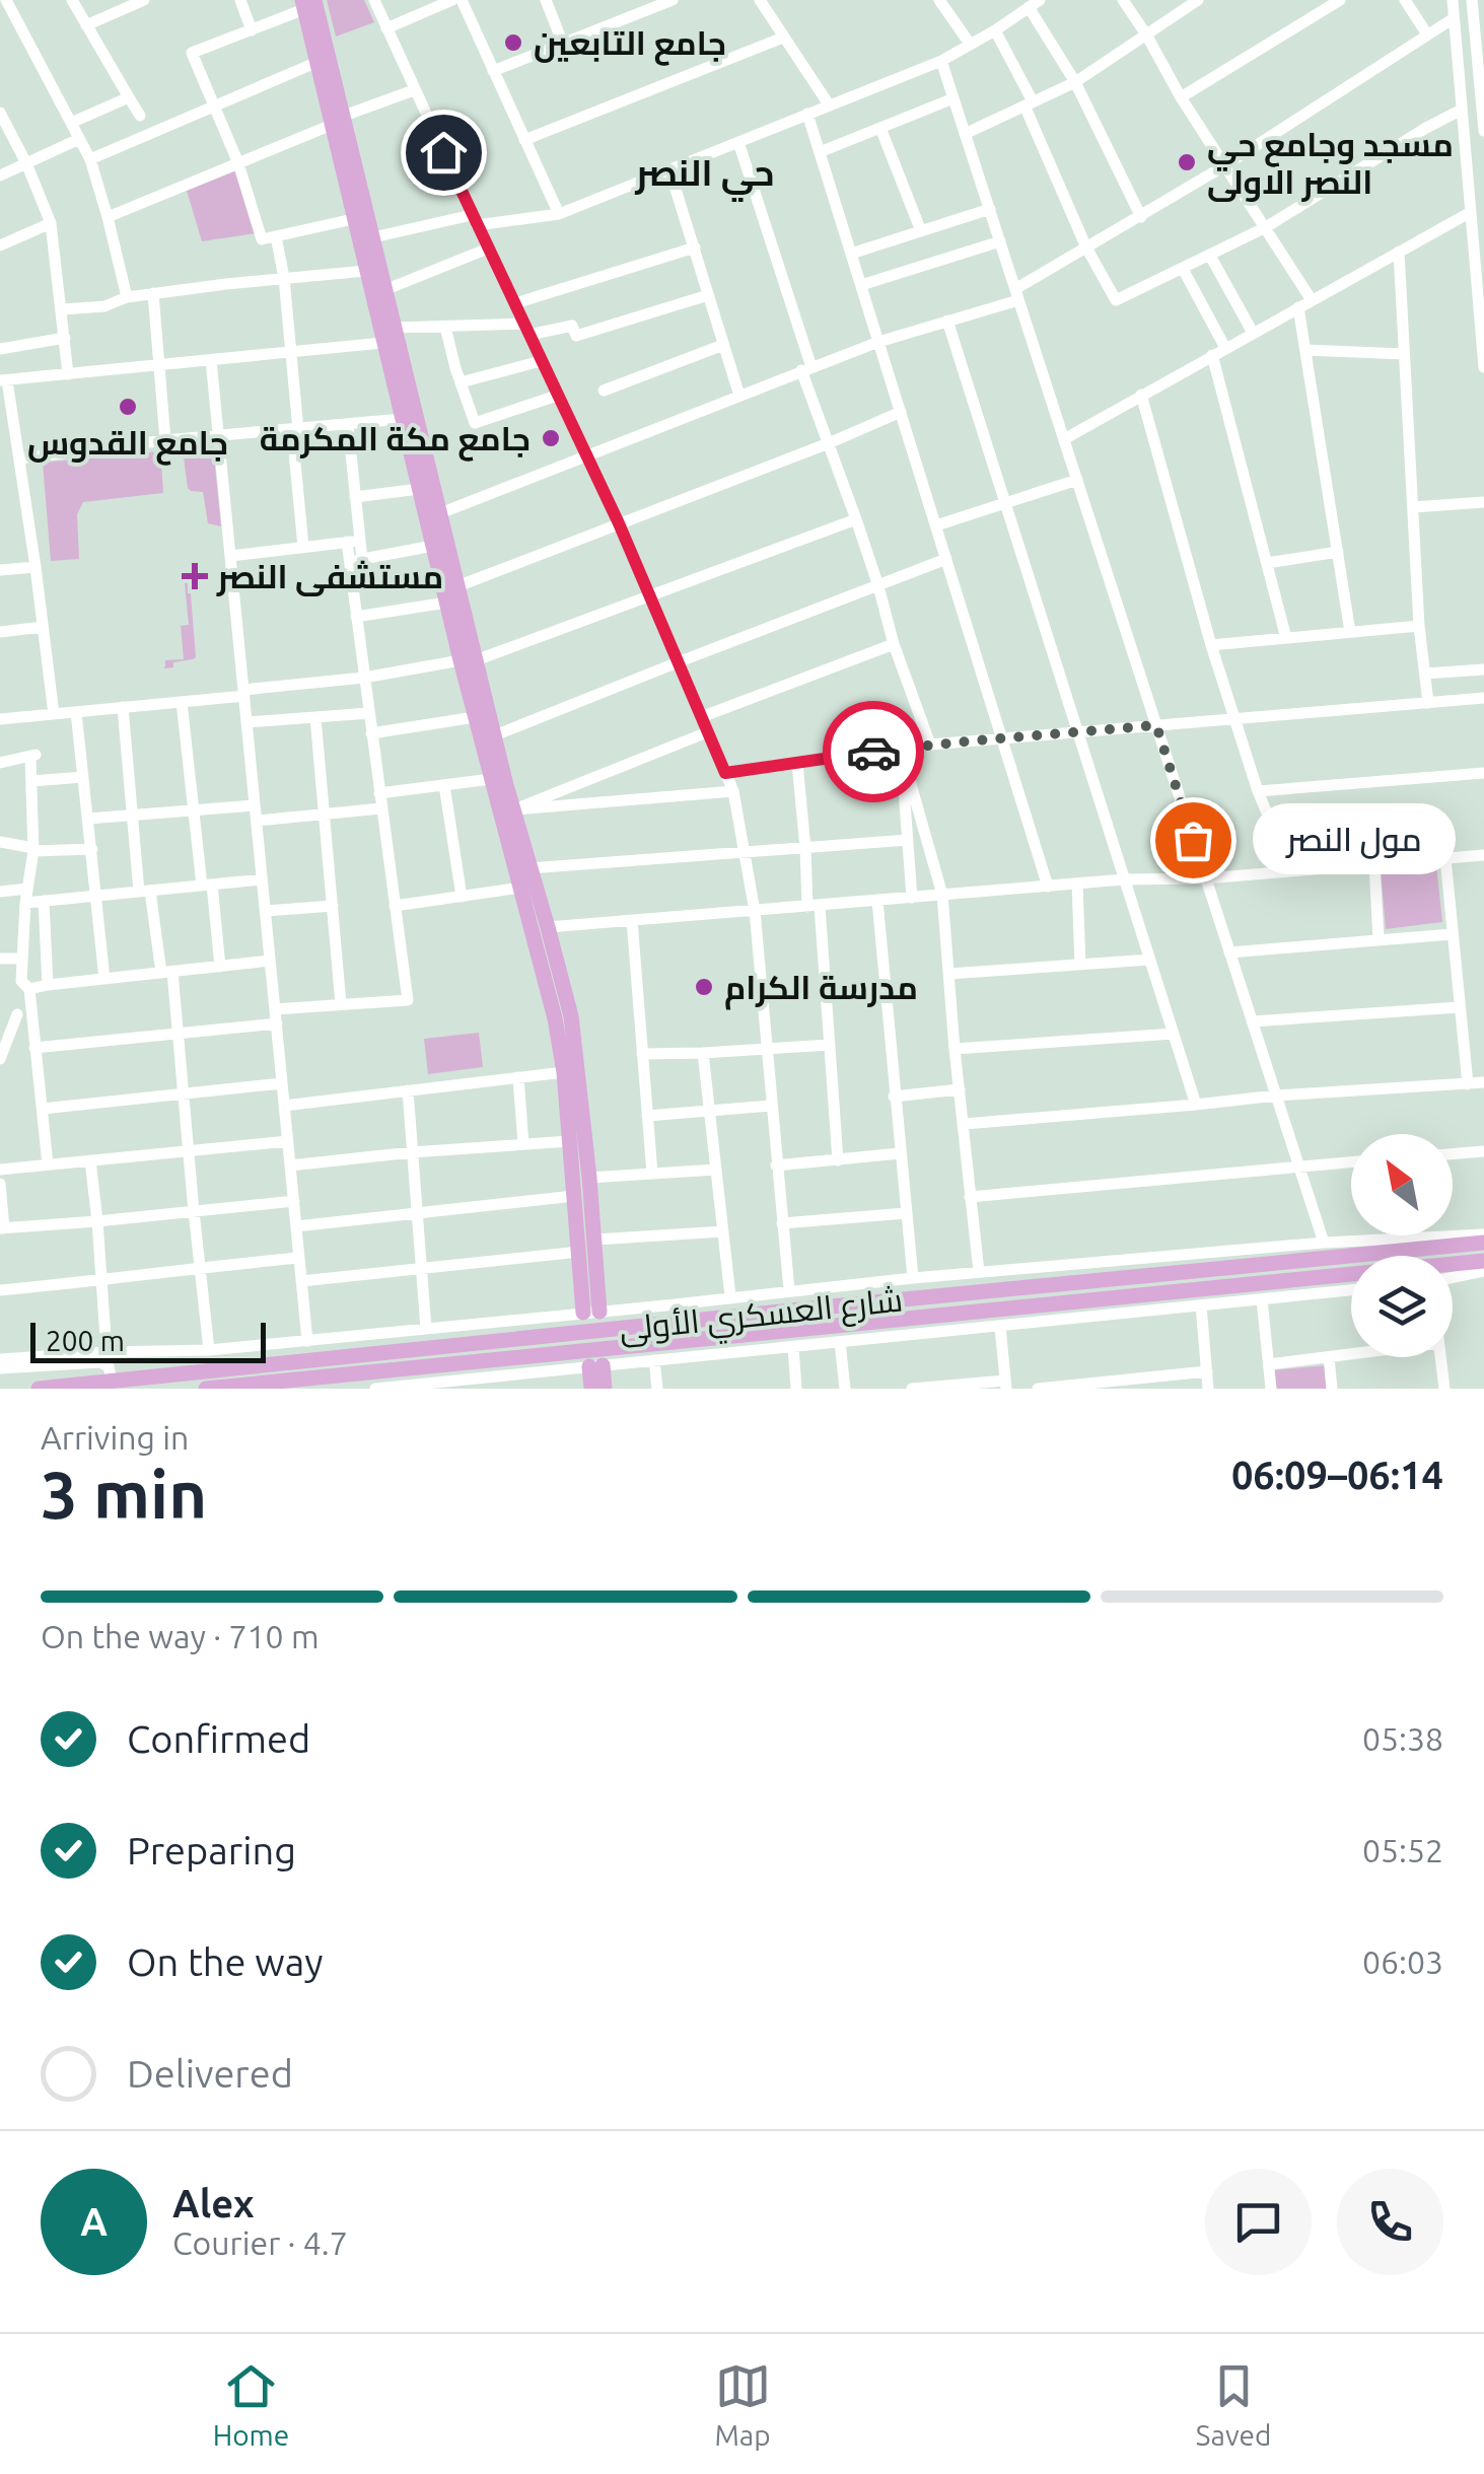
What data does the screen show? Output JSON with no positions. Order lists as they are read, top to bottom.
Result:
{
  "streets": {
    "main road": ["شارع العسكري الأولى"]
  },
  "districts": ["حي النصر"],
  "places": {
    "other": [
      "جامع التابعين",
      "مسجد وجامع حي النصر الاولى",
      "جامع القدوس",
      "جامع مكة المكرمة",
      "مول النصر",
      "مدرسة الكرام"
    ],
    "health": ["مستشفى النصر"]
  },
  "scale_bar": "200 m",
  "north": "top left",
  "page": {
    "bubble": "مول النصر",
    "scale": "200 m",
    "heading": ["3 min", "Arriving in", "06:09–06:14"],
    "panel": ["Alex", "Courier · 4.7"],
    "bar": "On the way · 710 m",
    "list": [
      ["Confirmed", "05:38"],
      ["Preparing", "05:52"],
      ["On the way", "06:03"],
      "Delivered"
    ],
    "round": "A",
    "tabs": ["Home", "Map", "Saved"]
  }
}
